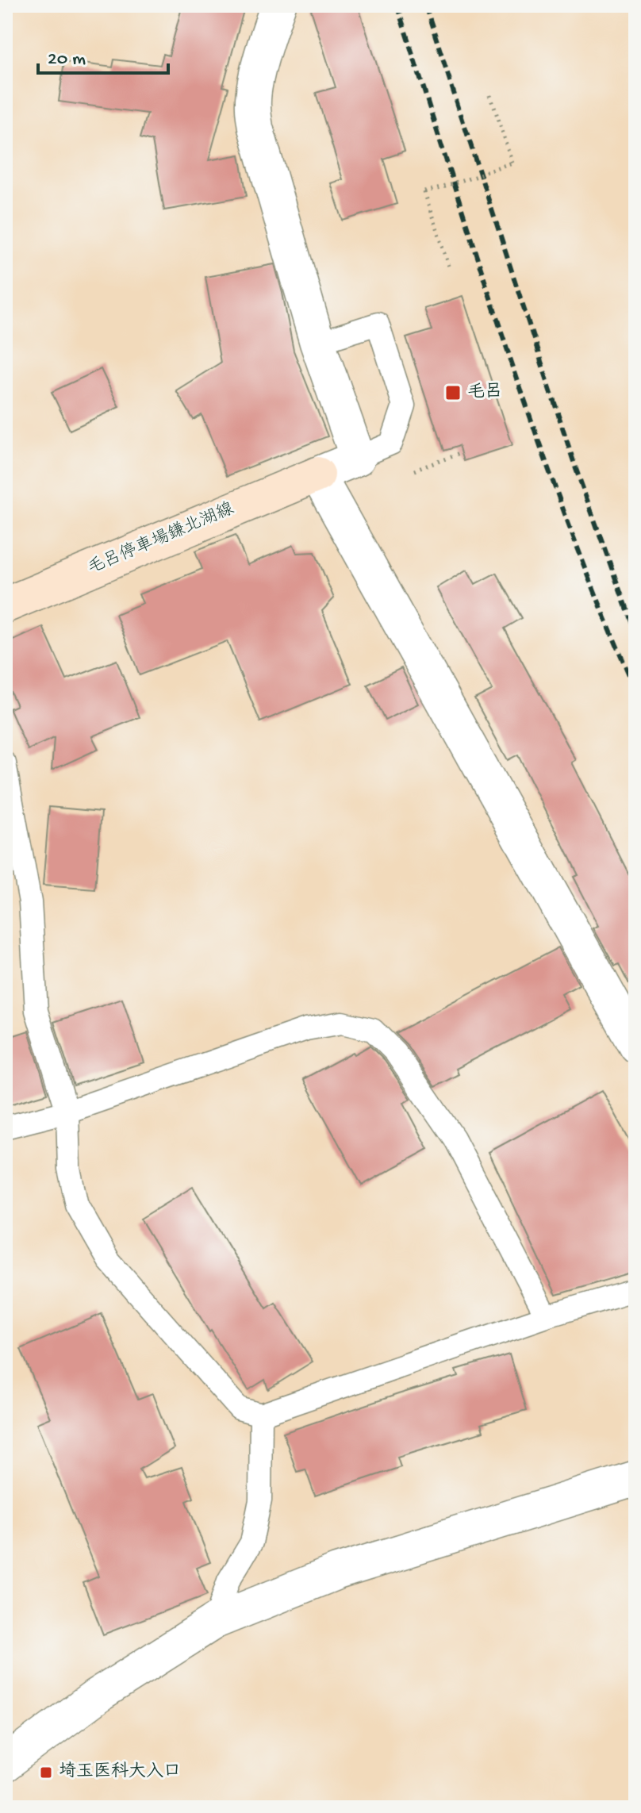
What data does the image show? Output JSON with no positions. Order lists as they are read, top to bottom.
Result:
{
  "streets": {
    "main road": ["毛呂停車場鎌北湖線"]
  },
  "places": {
    "transit": ["毛呂", "埼玉医科大入口"]
  },
  "scale_bar": "20 m"
}
